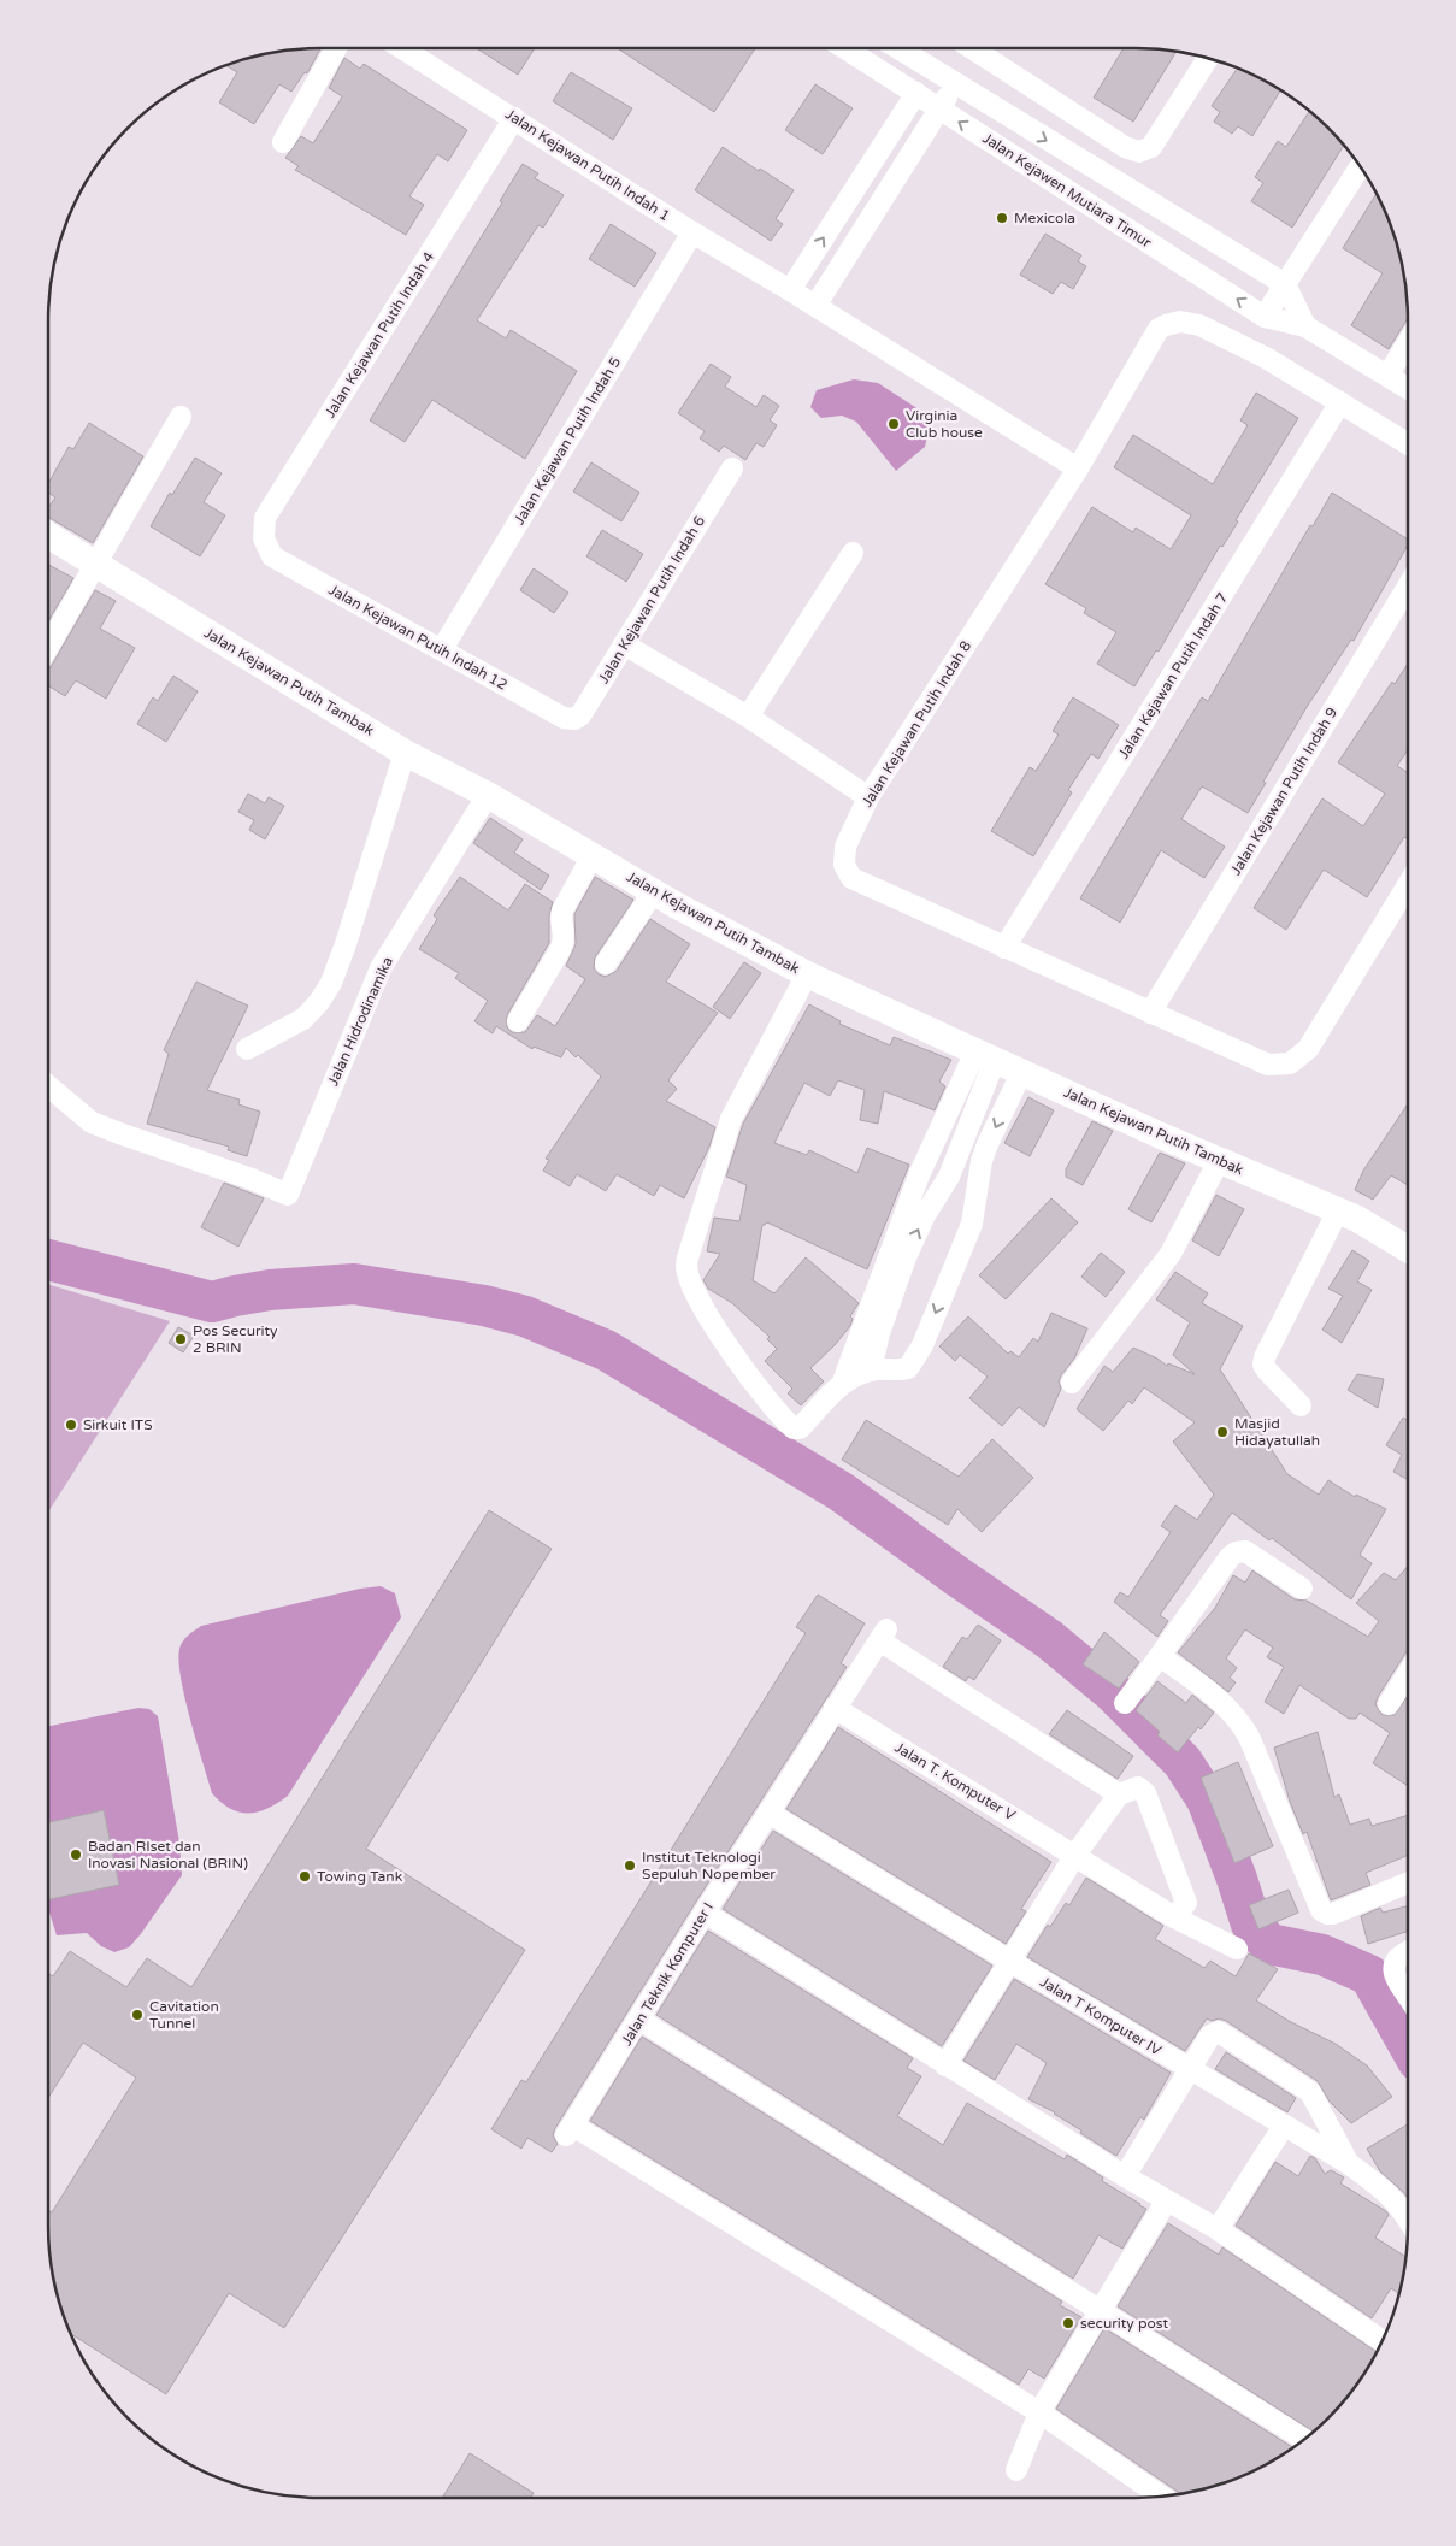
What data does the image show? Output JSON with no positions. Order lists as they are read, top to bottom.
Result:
{
  "streets": {
    "street": [
      "Jalan Kejawan Putih Indah 1",
      "Jalan Kejawen Mutiara Timur",
      "Jalan Kejawan Putih Indah 4",
      "Jalan Kejawan Putih Indah 5",
      "Jalan Kejawan Putih Indah 6",
      "Jalan Kejawan Putih Indah 12",
      "Jalan Kejawan Putih Indah 7",
      "Jalan Kejawan Putih Tambak",
      "Jalan Kejawan Putih Indah 8",
      "Jalan Kejawan Putih Indah 9",
      "Jalan Hidrodinamika",
      "Jalan T. Komputer V",
      "Jalan Teknik Komputer I",
      "Jalan T Komputer IV"
    ]
  },
  "crossings": [
    ["Jalan Kejawan Putih Indah 1", "Jalan Kejawan Putih Indah 4"],
    ["Jalan Kejawan Putih Indah 1", "Jalan Kejawan Putih Indah 5"],
    ["Jalan Kejawan Putih Indah 1", "Jalan Kejawan Putih Indah 8"],
    ["Jalan Kejawan Putih Indah 4", "Jalan Kejawan Putih Indah 12"],
    ["Jalan Kejawan Putih Indah 5", "Jalan Kejawan Putih Indah 12"],
    ["Jalan Kejawan Putih Indah 6", "Jalan Kejawan Putih Indah 12"],
    ["Jalan Kejawan Putih Indah 7", "Jalan Kejawan Putih Indah 8"],
    ["Jalan Kejawan Putih Tambak", "Jalan Hidrodinamika"],
    ["Jalan Kejawan Putih Indah 8", "Jalan Kejawan Putih Indah 9"],
    ["Jalan T. Komputer V", "Jalan Teknik Komputer I"],
    ["Jalan Teknik Komputer I", "Jalan T Komputer IV"]
  ],
  "places": [
    "Mexicola",
    "Virginia Club house",
    "Pos Security 2 BRIN",
    "Sirkuit ITS",
    "Masjid Hidayatullah",
    "Badan RIset dan Inovasi Nasional (BRIN)",
    "Institut Teknologi Sepuluh Nopember",
    "Towing Tank",
    "Cavitation Tunnel",
    "security post"
  ]
}
